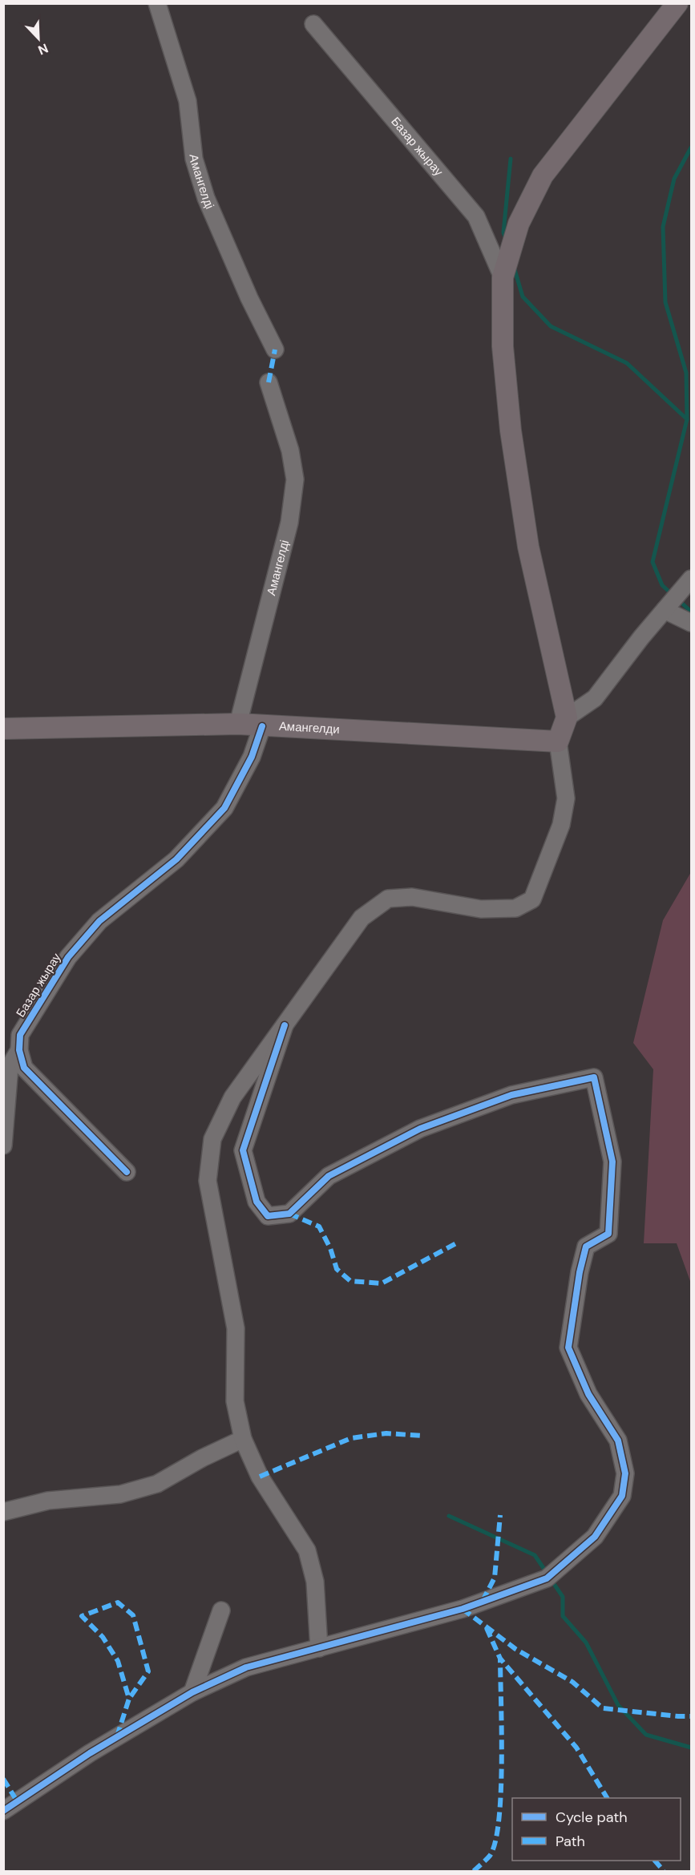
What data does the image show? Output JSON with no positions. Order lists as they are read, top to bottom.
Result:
{
  "streets": {
    "main road": ["Амангелди"],
    "street": ["Базар жырау", "Амангелді"]
  },
  "crossings": [
    ["Базар жырау", "Амангелди"],
    ["Амангелді", "Амангелди"]
  ],
  "legend": ["Cycle path", "Path"],
  "north": "bottom right"
}
